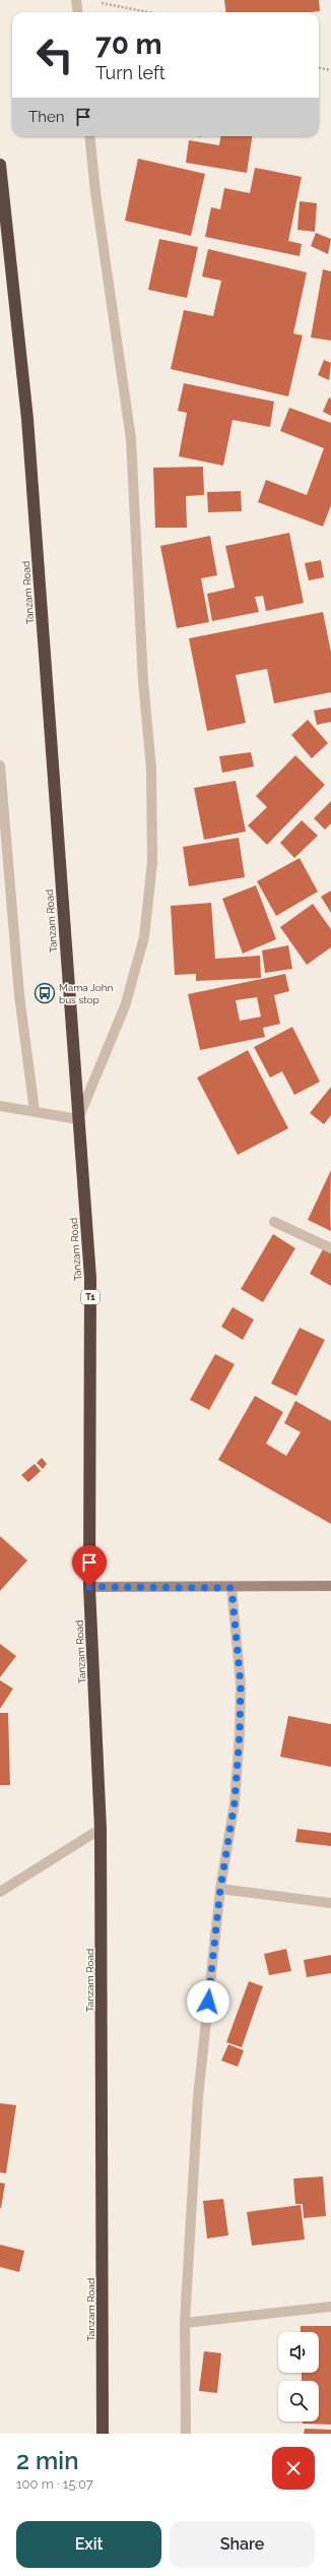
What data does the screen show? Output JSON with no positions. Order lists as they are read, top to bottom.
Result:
{
  "streets": {
    "highway": ["Tanzam Road", "T1"]
  },
  "places": {
    "bus stop": ["Mama John bus stop"]
  },
  "page": {
    "turn": ["70 m", "Turn left"],
    "then": "Then",
    "heading": ["2 min", "100 m · 15:07"],
    "buttons": ["Exit", "Share"]
  }
}
